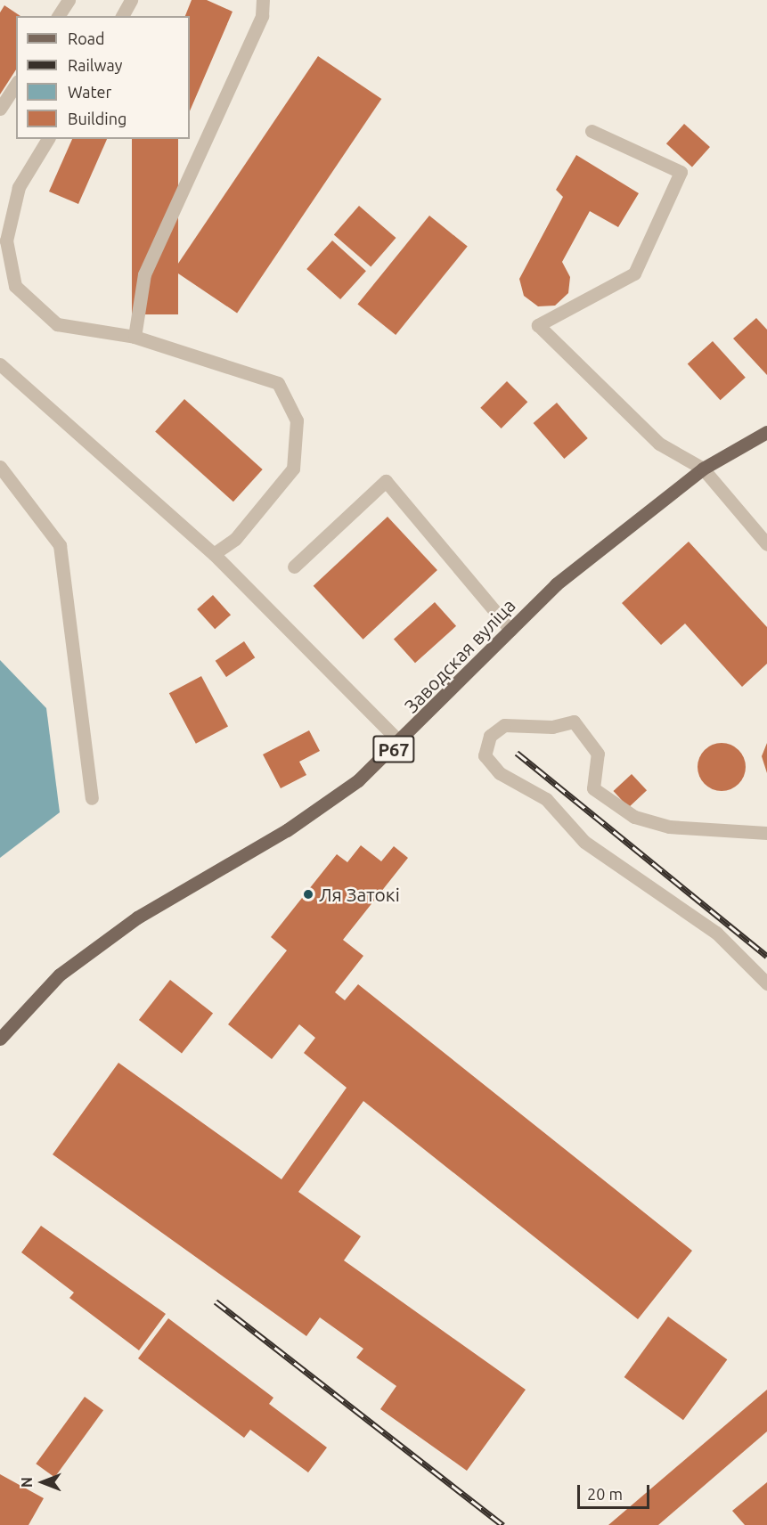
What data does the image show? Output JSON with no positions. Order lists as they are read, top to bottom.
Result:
{
  "streets": {
    "main road": ["Заводская вуліца", "Р67"]
  },
  "places": ["Ля Затокі"],
  "legend": [
    "Road",
    "Railway",
    "Water",
    "Building"
  ],
  "scale_bar": "20 m",
  "north": "left"
}
